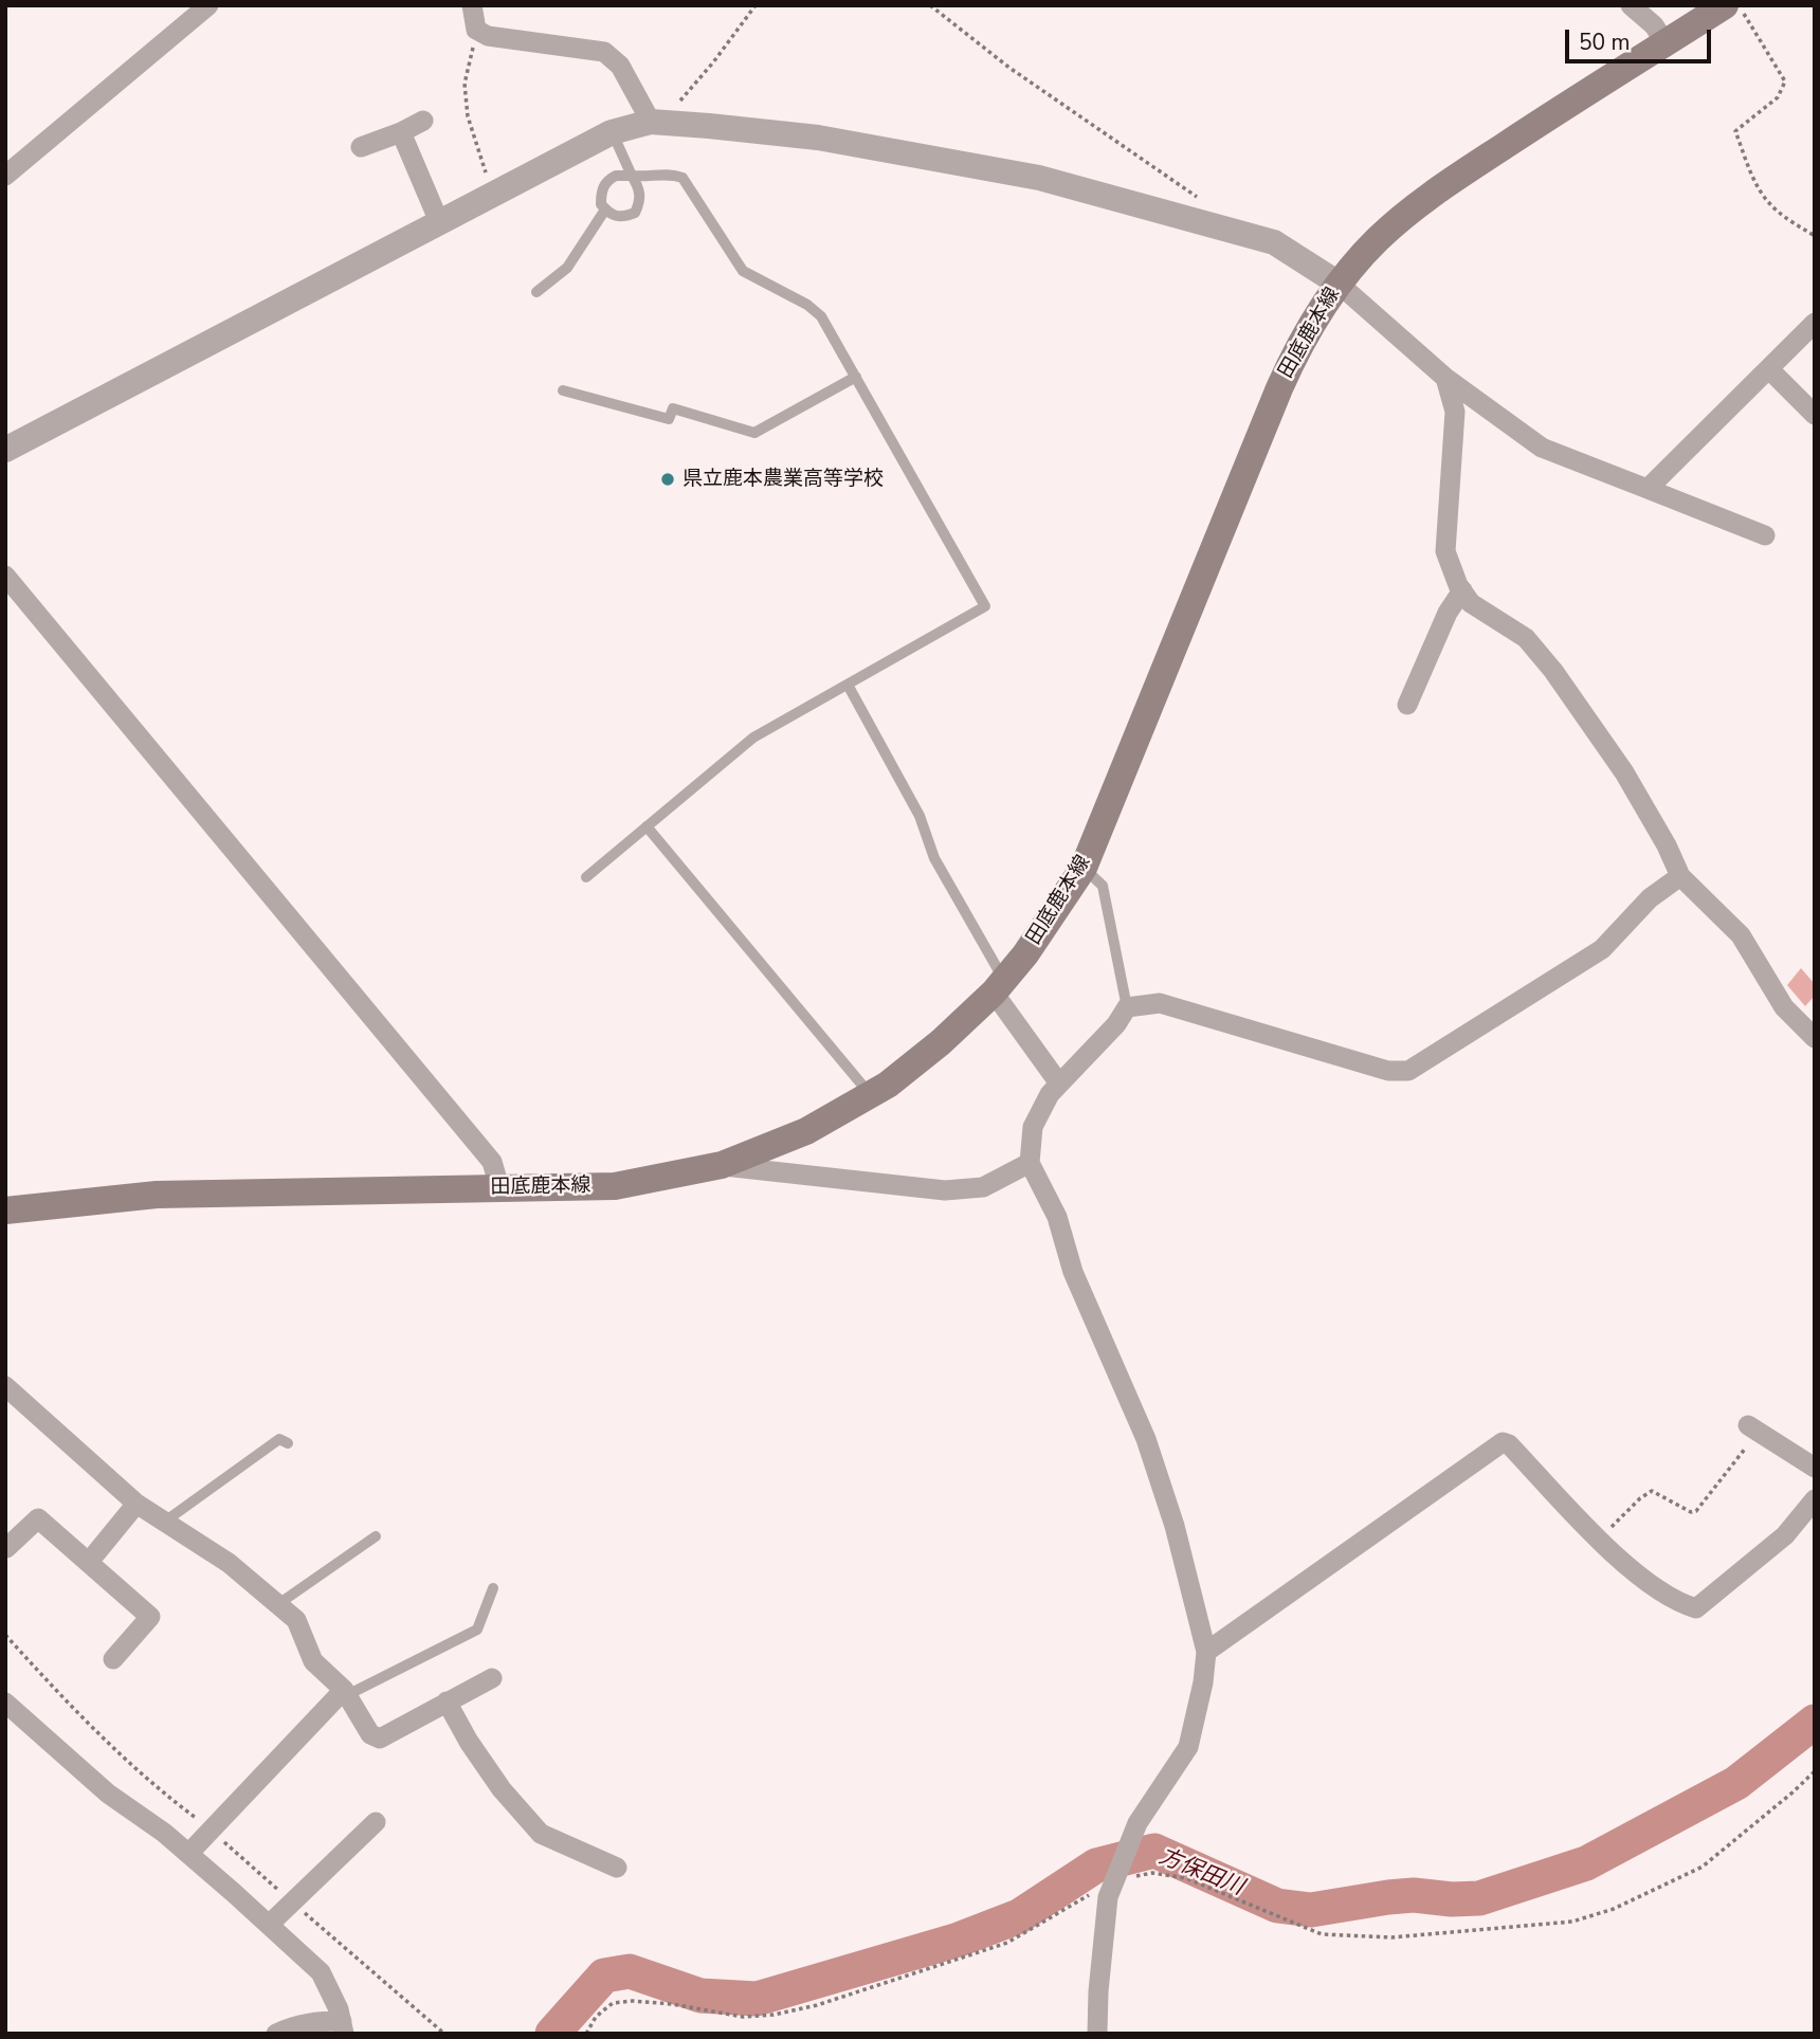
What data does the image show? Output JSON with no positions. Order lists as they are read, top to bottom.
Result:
{
  "streets": {
    "main road": ["田底鹿本線"]
  },
  "water": ["方保田川"],
  "places": ["県立鹿本農業高等学校"],
  "scale_bar": "50 m"
}
